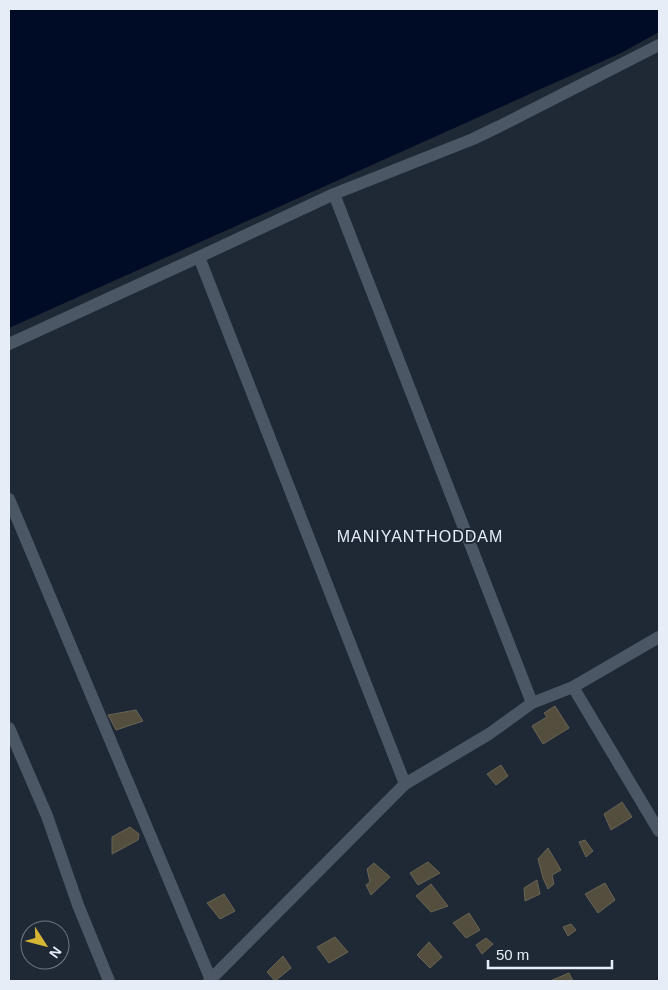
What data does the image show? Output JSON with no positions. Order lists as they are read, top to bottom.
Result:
{
  "districts": ["MANIYANTHODDAM"],
  "scale_bar": "50 m",
  "north": "bottom right"
}
